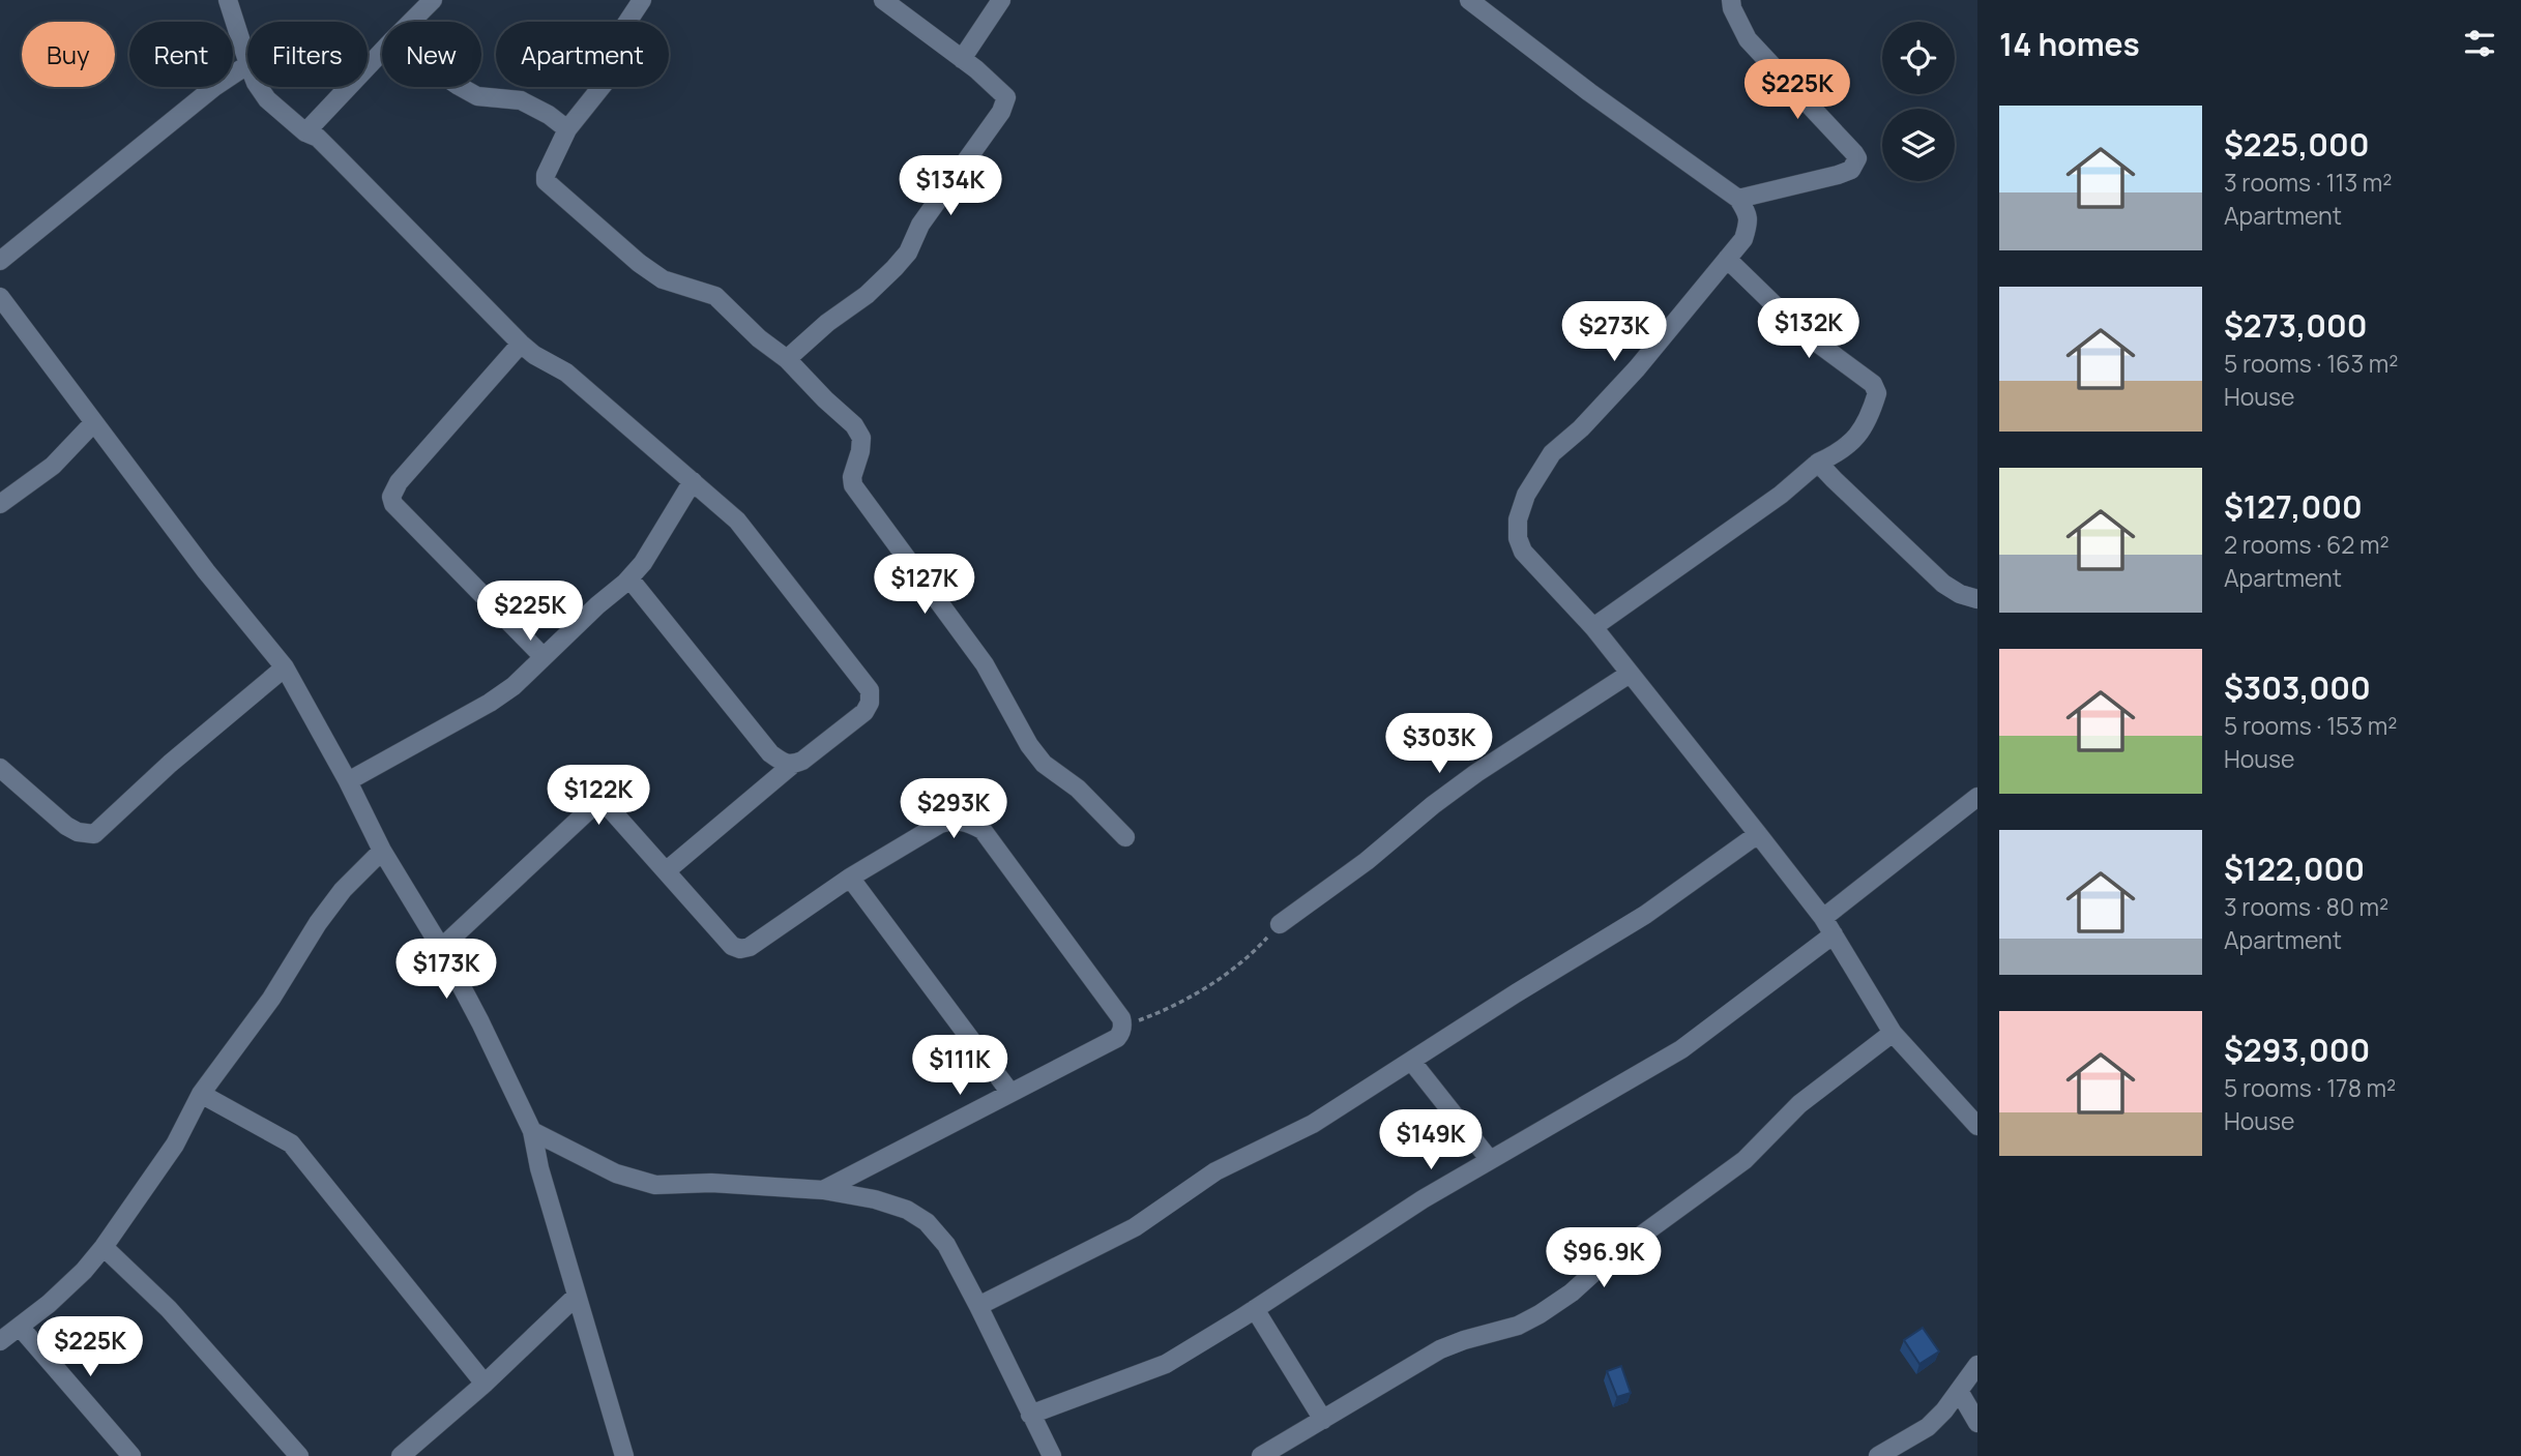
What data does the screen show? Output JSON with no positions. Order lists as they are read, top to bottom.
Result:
{
  "page": {
    "heading": "14 homes",
    "chip": [
      "Buy",
      "Rent",
      "Filters",
      "New",
      "Apartment"
    ],
    "price": [
      "$225K",
      "$134K",
      "$132K",
      "$273K",
      "$127K",
      "$225K",
      "$303K",
      "$122K",
      "$293K",
      "$173K",
      "$111K",
      "$149K",
      "$96.9K",
      "$225K"
    ],
    "list": [
      {
        "name": "$225,000",
        "note": "3 rooms · 113 m² · Apartment"
      },
      {
        "name": "$273,000",
        "note": "5 rooms · 163 m² · House"
      },
      {
        "name": "$127,000",
        "note": "2 rooms · 62 m² · Apartment"
      },
      {
        "name": "$303,000",
        "note": "5 rooms · 153 m² · House"
      },
      {
        "name": "$122,000",
        "note": "3 rooms · 80 m² · Apartment"
      },
      {
        "name": "$293,000",
        "note": "5 rooms · 178 m² · House"
      }
    ]
  }
}
